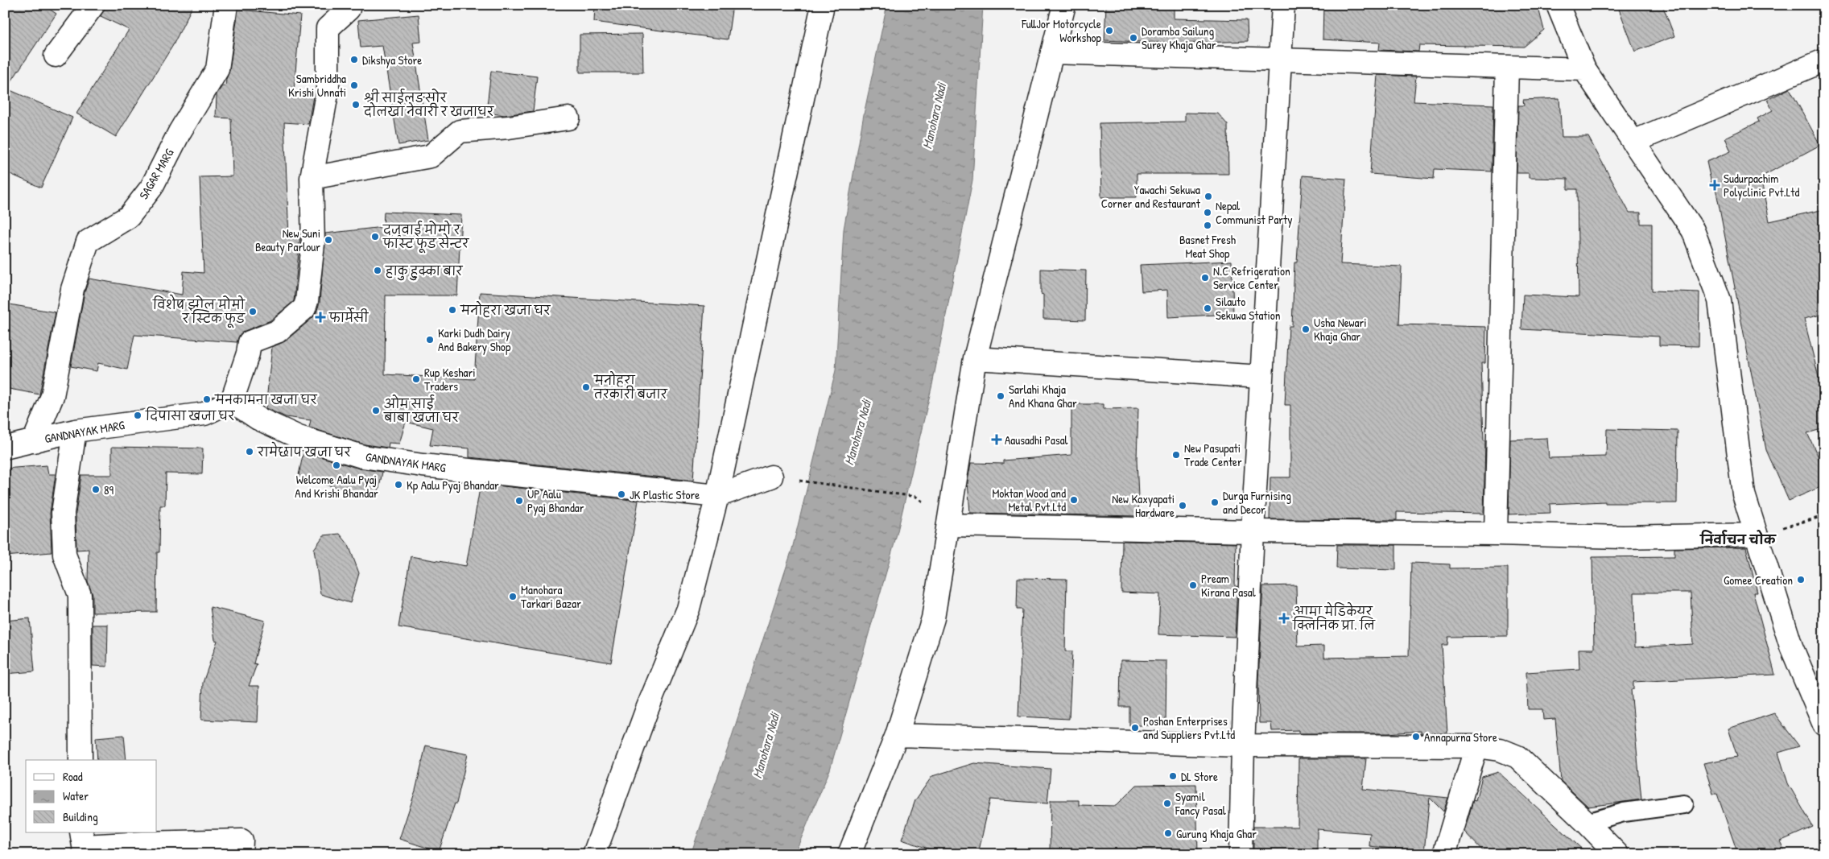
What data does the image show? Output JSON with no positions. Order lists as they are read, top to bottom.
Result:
{
  "streets": {
    "street": ["SAGAR MARG", "GANDNAYAK MARG"]
  },
  "crossings": [
    ["SAGAR MARG", "GANDNAYAK MARG"]
  ],
  "districts": ["निर्वाचन चोक"],
  "water": ["Manohara Nadi"],
  "places": {
    "other": [
      "FullJor Motorcycle Workshop",
      "Doramba Sailung Surey Khaja Ghar",
      "Dikshya Store",
      "Sambriddha Krishi Unnati",
      "श्री साईलुङसोर दोलखा नेवारी र खजाघर",
      "Yawachi Sekuwa Corner and Restaurant",
      "Nepal Communist Party",
      "Basnet Fresh Meat Shop",
      "दजुवाई मोमो र फास्ट फूड सेन्टर",
      "New Suni Beauty Parlour",
      "हाकु हुक्का बार",
      "N.C Refrigeration Service Center",
      "Silauto Sekuwa Station",
      "मनोहरा खजा घर",
      "विशेष झोल मोमो र स्टिक फूड",
      "Usha Newari Khaja Ghar",
      "Karki Dudh Dairy And Bakery Shop",
      "Rup Keshari Traders",
      "मनोहरा तरकारी बजार",
      "Sarlahi Khaja And Khana Ghar",
      "मनकामना खजा घर",
      "ओम साई बाबा खजा घर",
      "दिपासा खजा घर",
      "रामेछाप खजा घर",
      "New Pasupati Trade Center",
      "Welcome Aalu Pyaj And Krishi Bhandar",
      "Kp Aalu Pyaj Bhandar",
      "89",
      "JK Plastic Store",
      "Moktan Wood and Metal Pvt.Ltd",
      "UP Aalu Pyaj Bhandar",
      "Durga Furnising and Decor",
      "New Kaxyapati Hardware",
      "Gomee Creation",
      "Pream Kirana Pasal",
      "Manohara Tarkari Bazar",
      "Poshan Enterprises and Suppliers Pvt.Ltd",
      "Annapurna Store",
      "DL Store",
      "Syamil Fancy Pasal",
      "Gurung Khaja Ghar"
    ],
    "health": [
      "Sudurpachim Polyclinic Pvt.Ltd",
      "फार्मेसी",
      "Aausadhi Pasal",
      "आमा मेडिकेयर क्लिनिक प्रा. लि"
    ]
  },
  "legend": ["Road", "Water", "Building"]
}
